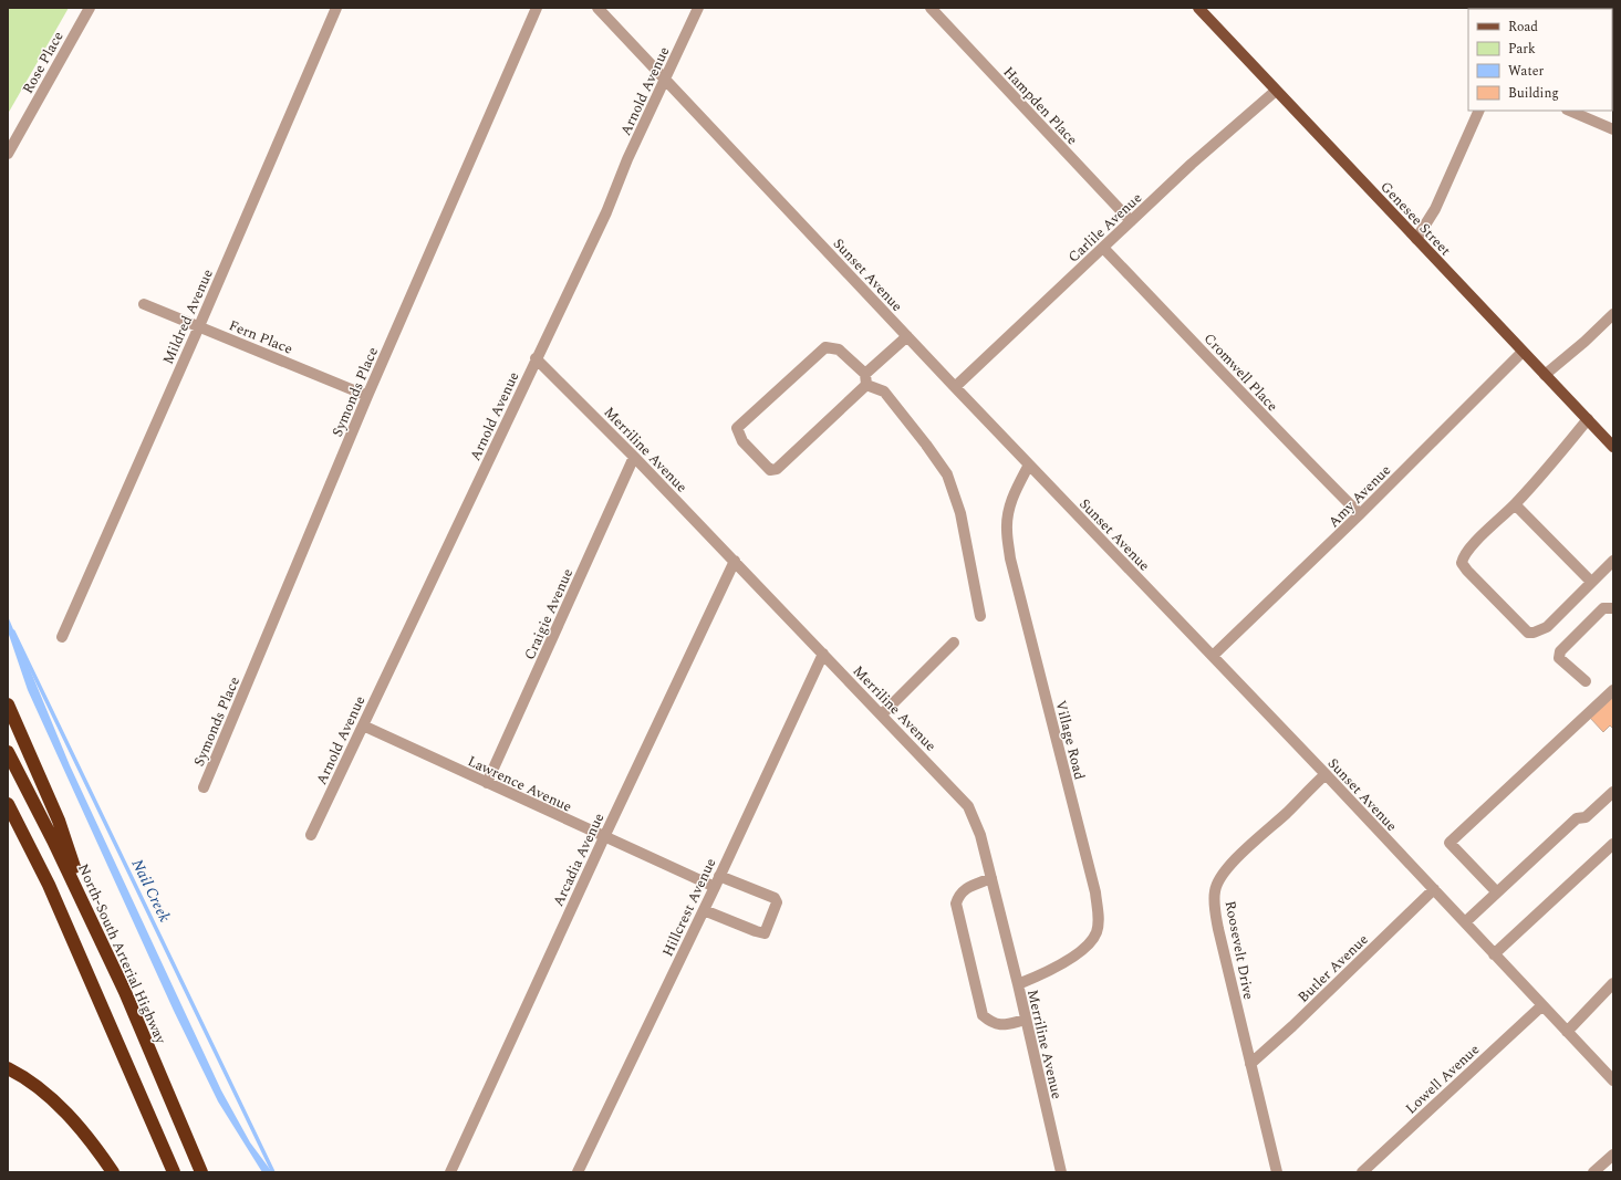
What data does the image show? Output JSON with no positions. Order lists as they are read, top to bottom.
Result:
{
  "streets": {
    "highway": ["North-South Arterial Highway"],
    "main road": ["Genesee Street"],
    "street": [
      "Rose Place",
      "Arnold Avenue",
      "Hampden Place",
      "Carlile Avenue",
      "Sunset Avenue",
      "Mildred Avenue",
      "Fern Place",
      "Cromwell Place",
      "Symonds Place",
      "Merriline Avenue",
      "Amy Avenue",
      "Craigie Avenue",
      "Village Road",
      "Lawrence Avenue",
      "Arcadia Avenue",
      "Hillcrest Avenue",
      "Roosevelt Drive",
      "Butler Avenue",
      "Lowell Avenue"
    ]
  },
  "crossings": [
    ["Arnold Avenue", "Sunset Avenue"],
    ["Arnold Avenue", "Merriline Avenue"],
    ["Arnold Avenue", "Lawrence Avenue"],
    ["Hampden Place", "Carlile Avenue"],
    ["Genesee Street", "Carlile Avenue"],
    ["Genesee Street", "Amy Avenue"],
    ["Carlile Avenue", "Sunset Avenue"],
    ["Carlile Avenue", "Cromwell Place"],
    ["Sunset Avenue", "Amy Avenue"],
    ["Sunset Avenue", "Village Road"],
    ["Sunset Avenue", "Roosevelt Drive"],
    ["Sunset Avenue", "Butler Avenue"],
    ["Sunset Avenue", "Lowell Avenue"],
    ["Mildred Avenue", "Fern Place"],
    ["Fern Place", "Symonds Place"],
    ["Cromwell Place", "Amy Avenue"],
    ["Merriline Avenue", "Craigie Avenue"],
    ["Merriline Avenue", "Village Road"],
    ["Merriline Avenue", "Arcadia Avenue"],
    ["Merriline Avenue", "Hillcrest Avenue"],
    ["Craigie Avenue", "Lawrence Avenue"],
    ["Lawrence Avenue", "Arcadia Avenue"],
    ["Lawrence Avenue", "Hillcrest Avenue"],
    ["Roosevelt Drive", "Butler Avenue"]
  ],
  "water": ["Nail Creek"],
  "legend": [
    "Road",
    "Park",
    "Water",
    "Building"
  ]
}
